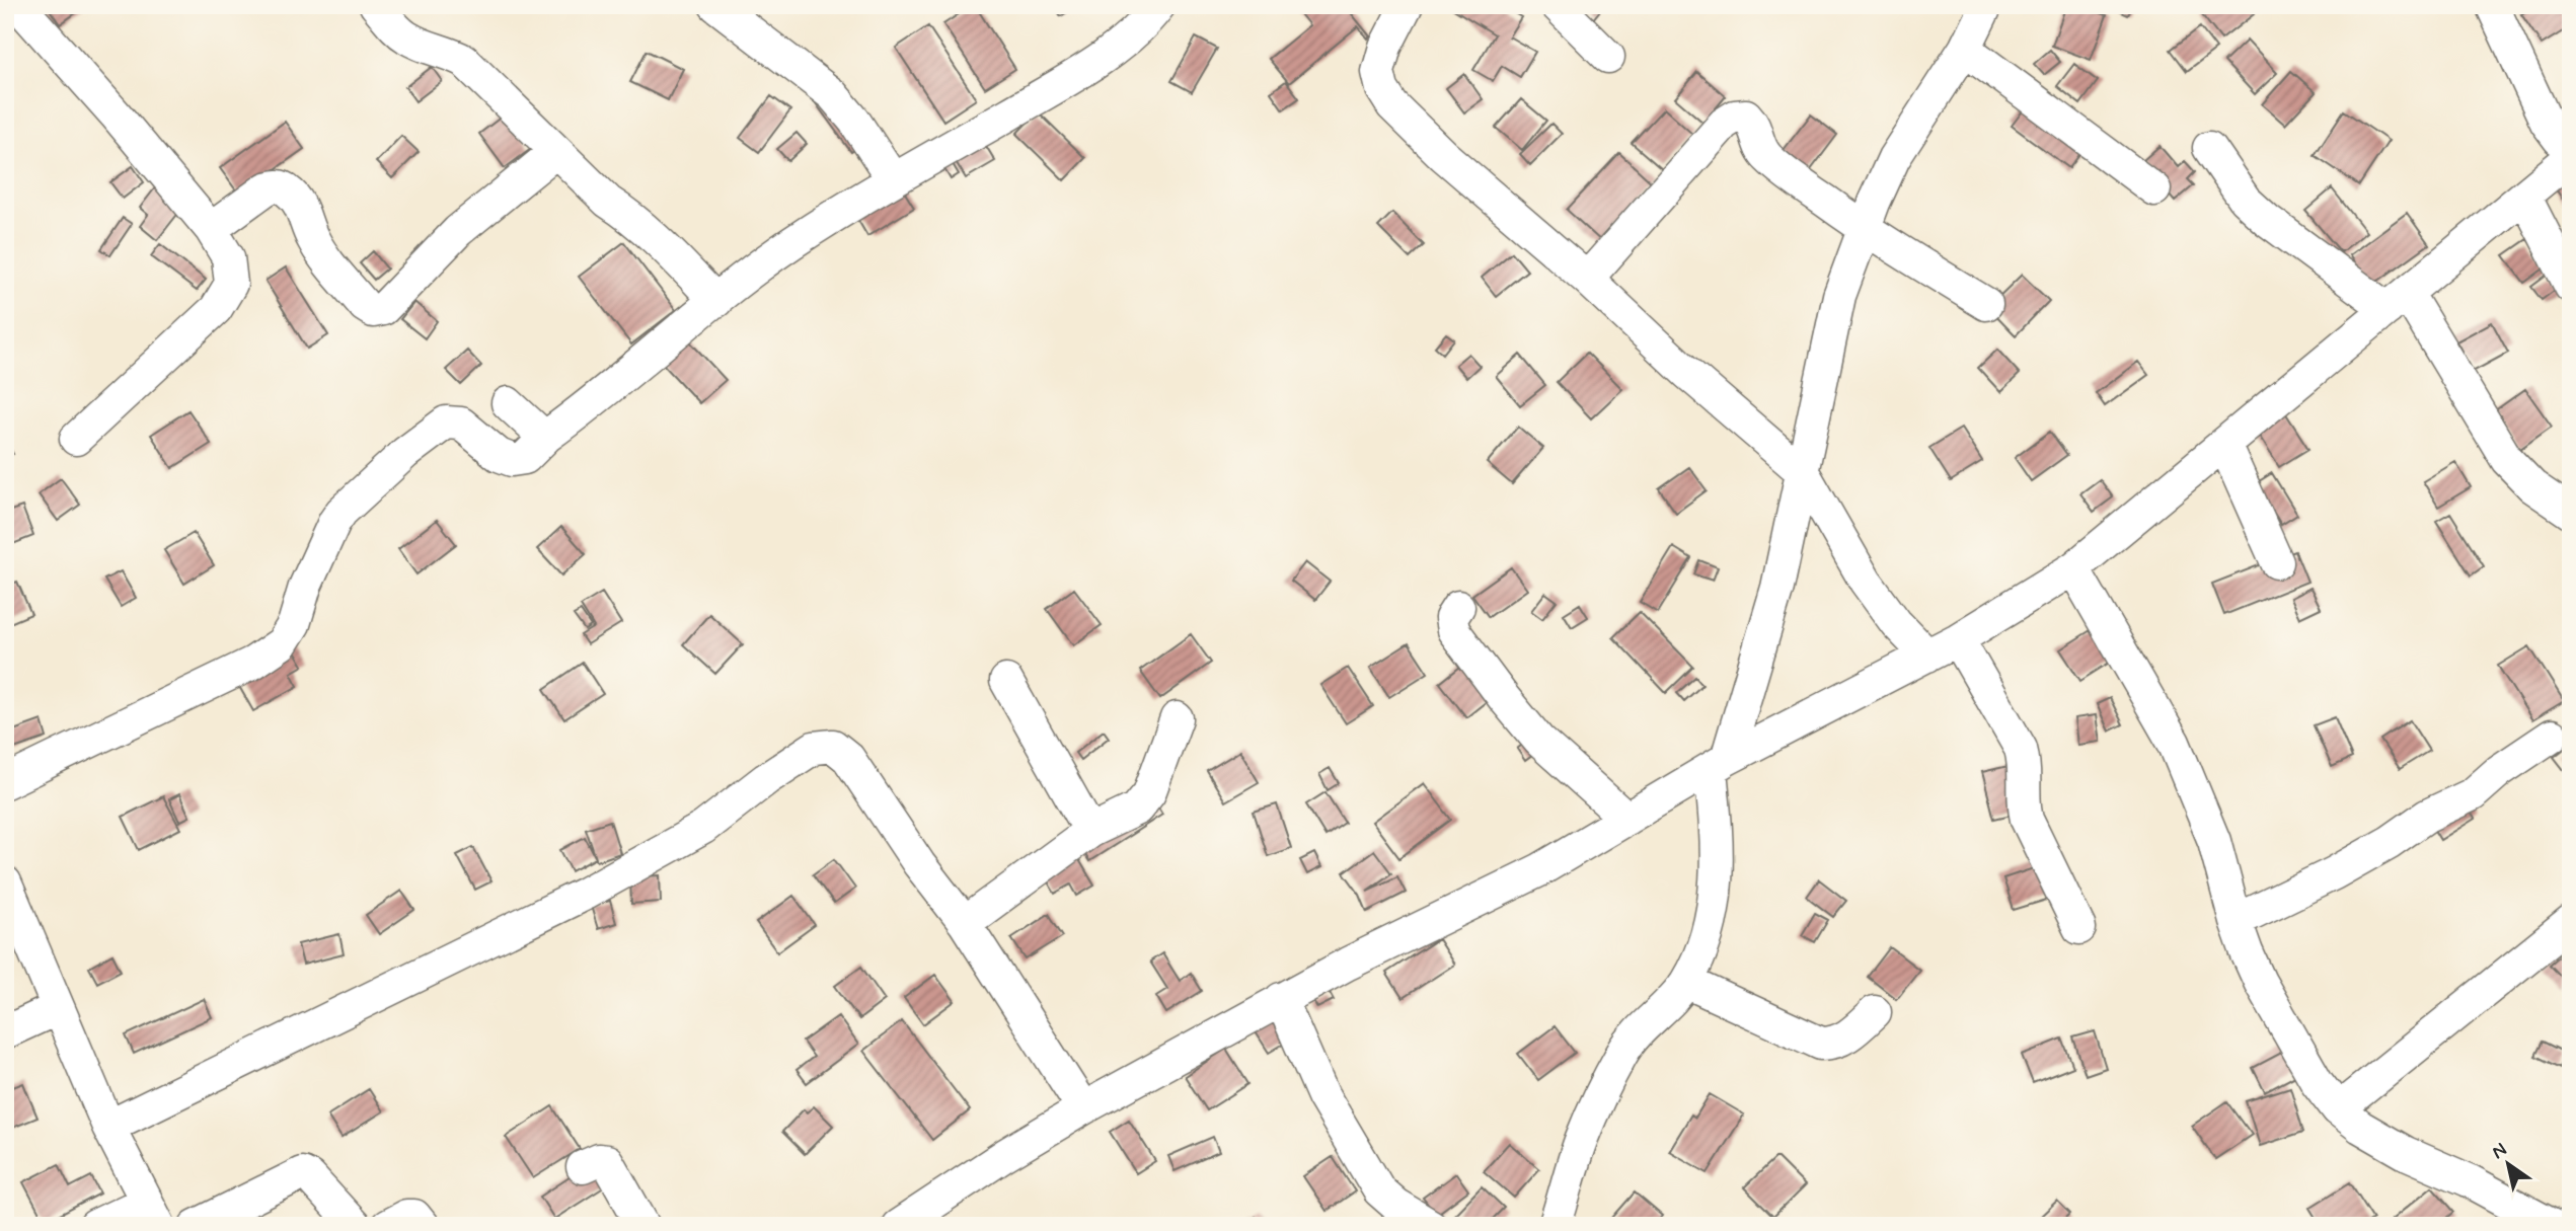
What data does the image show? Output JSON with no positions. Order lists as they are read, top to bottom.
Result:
{
  "north": "top left"
}
